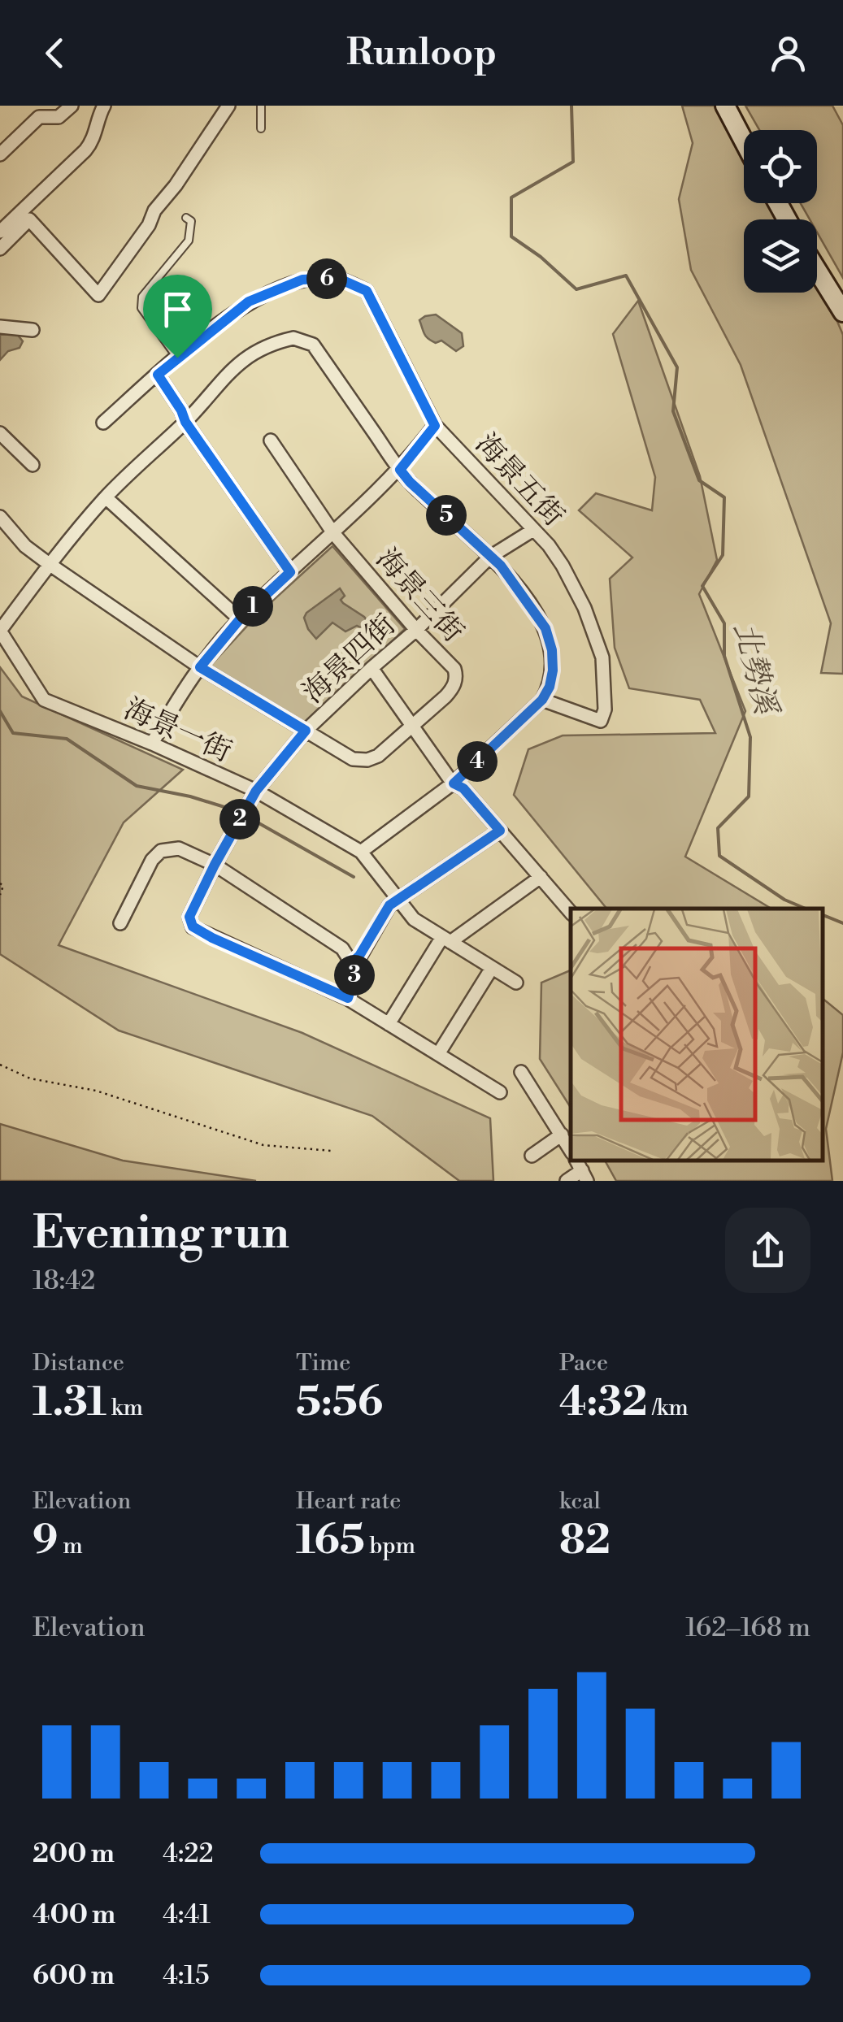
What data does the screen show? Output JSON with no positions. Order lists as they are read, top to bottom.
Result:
{
  "streets": {
    "street": [
      "海景五街",
      "海景三街",
      "海景四街",
      "海景一街"
    ]
  },
  "crossings": [
    ["海景五街", "海景四街"],
    ["海景五街", "海景一街"],
    ["海景三街", "海景四街"],
    ["海景三街", "海景一街"],
    ["海景四街", "海景一街"]
  ],
  "water": ["北勢溪"],
  "page": {
    "header": "Runloop",
    "pins": [
      "6",
      "5",
      "1",
      "4",
      "2",
      "3"
    ],
    "heading": ["Evening run", "18:42"],
    "stats": [
      ["Distance", "1.31 km"],
      ["Time", "5:56"],
      ["Pace", "4:32 /km"],
      ["Elevation", "9 m"],
      ["Heart rate", "165 bpm"],
      ["kcal", "82"]
    ],
    "chart": ["Elevation", "162–168 m"],
    "list": [
      {
        "name": "200 m",
        "note": "4:22"
      },
      {
        "name": "400 m",
        "note": "4:41"
      },
      {
        "name": "600 m",
        "note": "4:15"
      }
    ]
  }
}
